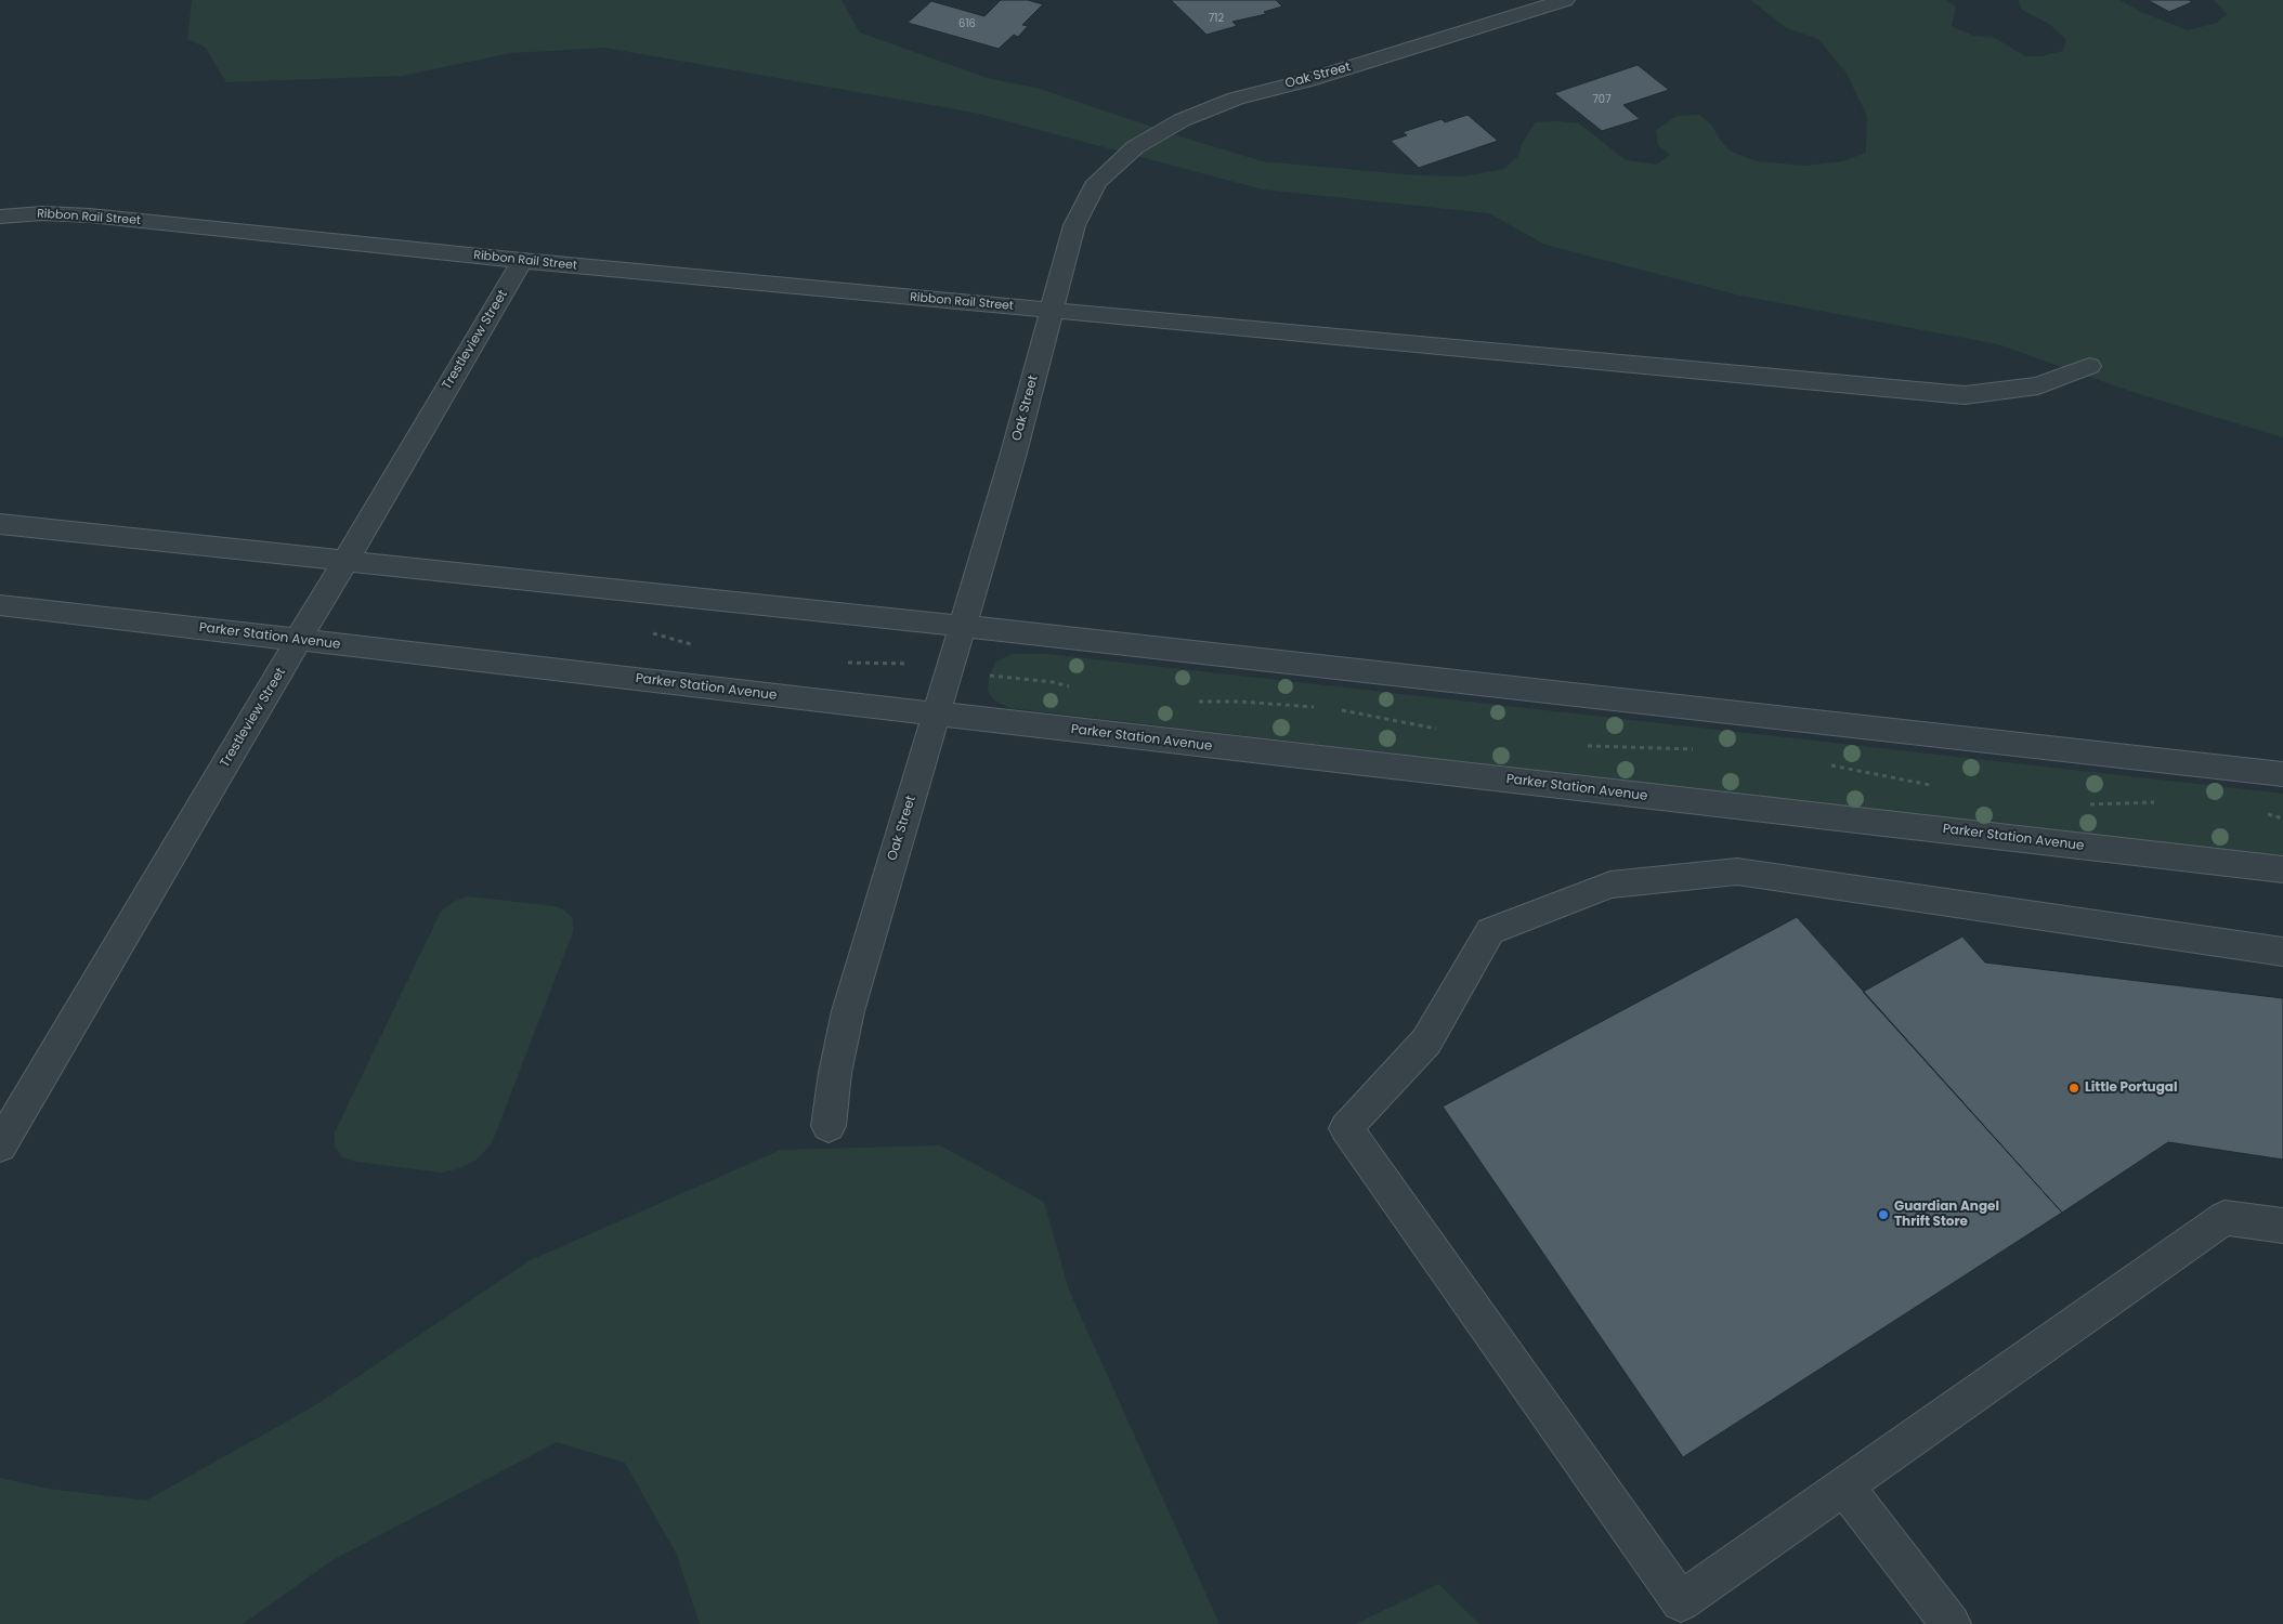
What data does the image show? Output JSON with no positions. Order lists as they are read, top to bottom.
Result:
{
  "streets": {
    "street": [
      "Oak Street",
      "Ribbon Rail Street",
      "Trestleview Street",
      "Parker Station Avenue"
    ]
  },
  "crossings": [
    ["Oak Street", "Ribbon Rail Street"],
    ["Oak Street", "Parker Station Avenue"],
    ["Ribbon Rail Street", "Trestleview Street"],
    ["Trestleview Street", "Parker Station Avenue"]
  ],
  "places": ["Little Portugal", "Guardian Angel Thrift Store"],
  "house_numbers": ["712", "616", "707"]
}
